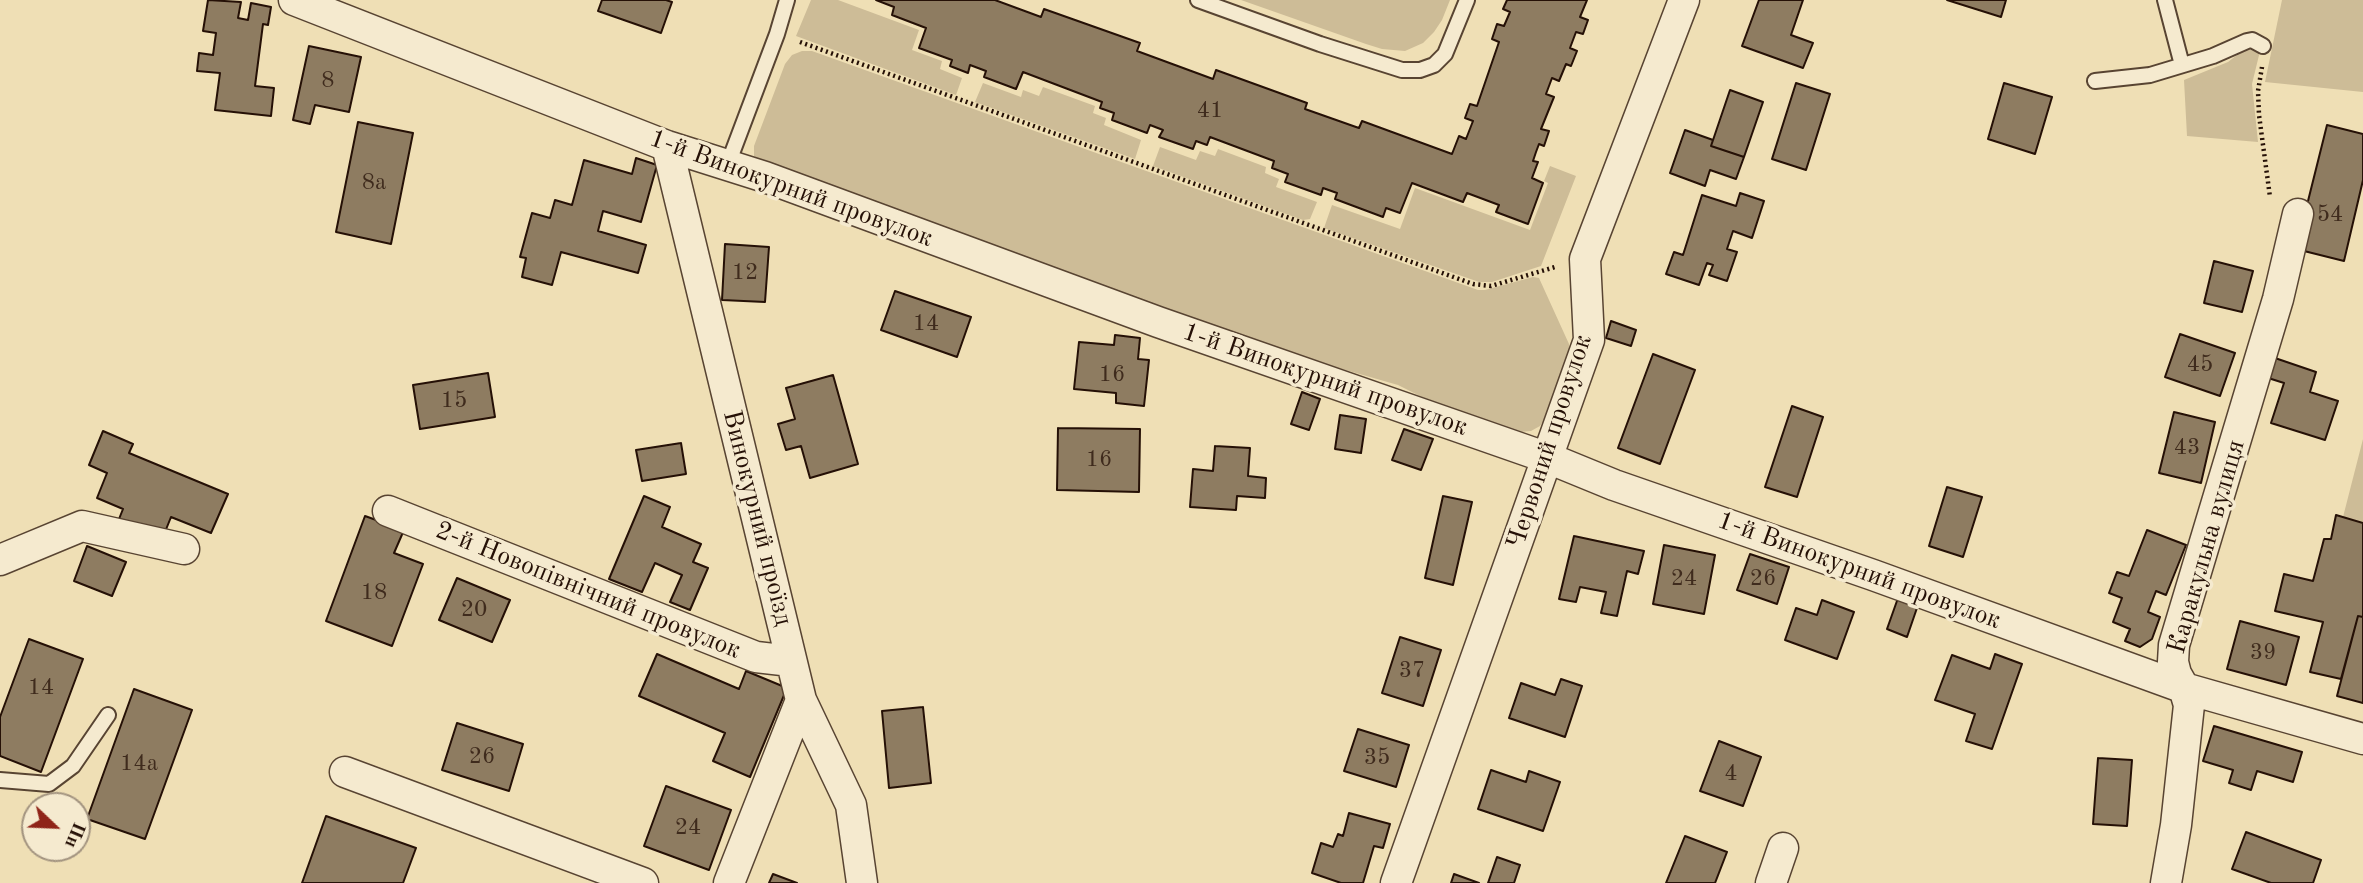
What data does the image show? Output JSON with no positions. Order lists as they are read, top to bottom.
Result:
{
  "streets": {
    "street": [
      "1-й Винокурний провулок",
      "Червоний провулок",
      "Винокурний проїзд",
      "Каракульна вулиця",
      "2-й Новопівнічний провулок"
    ]
  },
  "crossings": [
    ["1-й Винокурний провулок", "Червоний провулок"],
    ["1-й Винокурний провулок", "Винокурний проїзд"],
    ["1-й Винокурний провулок", "Каракульна вулиця"],
    ["Винокурний проїзд", "2-й Новопівнічний провулок"]
  ],
  "house_numbers": [
    "8",
    "41",
    "8а",
    "54",
    "12",
    "14",
    "45",
    "16",
    "15",
    "43",
    "16",
    "24",
    "26",
    "18",
    "20",
    "39",
    "37",
    "14",
    "26",
    "35",
    "14а",
    "4",
    "24"
  ],
  "north": "bottom right"
}
